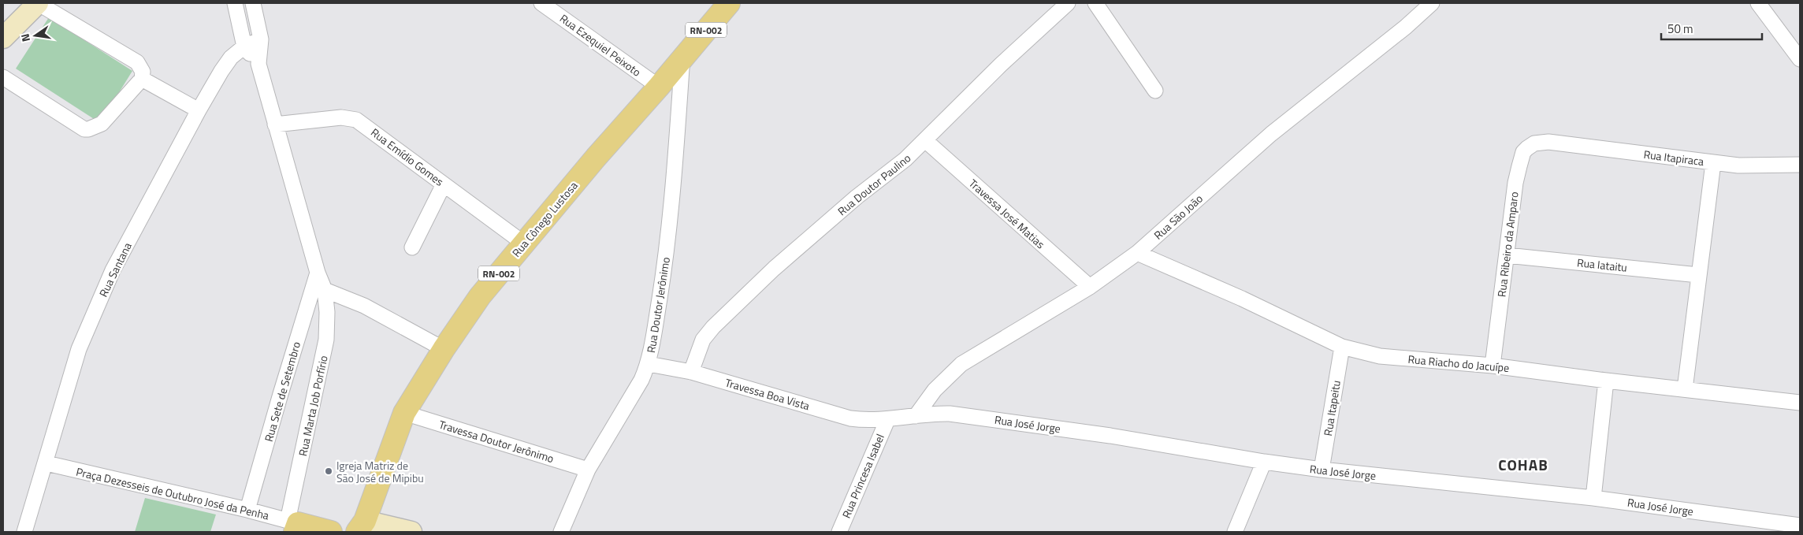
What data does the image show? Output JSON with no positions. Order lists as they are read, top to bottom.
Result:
{
  "streets": {
    "main road": ["RN-002", "Rua Cônego Lustosa"],
    "street": [
      "Rua Ezequiel Peixoto",
      "Rua Emídio Gomes",
      "Rua Itapiraca",
      "Rua Doutor Paulino",
      "Travessa José Matias",
      "Rua São João",
      "Rua Ribeiro da Amparo",
      "Rua Iataitu",
      "Rua Santana",
      "Rua Doutor Jerônimo",
      "Rua Riacho do Jacuípe",
      "Rua Sete de Setembro",
      "Travessa Boa Vista",
      "Rua Marta Job Porfírio",
      "Rua Itapeitu",
      "Rua José Jorge",
      "Travessa Doutor Jerônimo",
      "Rua Princesa Isabel",
      "Praça Dezesseis de Outubro José da Penha"
    ]
  },
  "crossings": [
    ["RN-002", "Rua Cônego Lustosa"],
    ["RN-002", "Rua Doutor Jerônimo"],
    ["Rua Ezequiel Peixoto", "Rua Cônego Lustosa"],
    ["Rua Emídio Gomes", "Rua Cônego Lustosa"],
    ["Rua Emídio Gomes", "Rua Sete de Setembro"],
    ["Rua Itapiraca", "Rua Ribeiro da Amparo"],
    ["Rua Doutor Paulino", "Travessa José Matias"],
    ["Rua Doutor Paulino", "Travessa Boa Vista"],
    ["Travessa José Matias", "Rua São João"],
    ["Rua São João", "Rua Riacho do Jacuípe"],
    ["Rua São João", "Rua José Jorge"],
    ["Rua Cônego Lustosa", "Rua Doutor Jerônimo"],
    ["Rua Cônego Lustosa", "Travessa Doutor Jerônimo"],
    ["Rua Ribeiro da Amparo", "Rua Iataitu"],
    ["Rua Ribeiro da Amparo", "Rua Riacho do Jacuípe"],
    ["Rua Santana", "Praça Dezesseis de Outubro José da Penha"],
    ["Rua Doutor Jerônimo", "Travessa Boa Vista"],
    ["Rua Doutor Jerônimo", "Travessa Doutor Jerônimo"],
    ["Rua Riacho do Jacuípe", "Rua Itapeitu"],
    ["Rua Sete de Setembro", "Rua Marta Job Porfírio"],
    ["Rua Sete de Setembro", "Praça Dezesseis de Outubro José da Penha"],
    ["Travessa Boa Vista", "Rua José Jorge"],
    ["Travessa Boa Vista", "Rua Princesa Isabel"],
    ["Rua Marta Job Porfírio", "Praça Dezesseis de Outubro José da Penha"],
    ["Rua Itapeitu", "Rua José Jorge"],
    ["Rua José Jorge", "Rua Princesa Isabel"]
  ],
  "districts": ["COHAB"],
  "places": ["Igreja Matriz de São José de Mipibu"],
  "scale_bar": "50 m",
  "north": "left"
}
